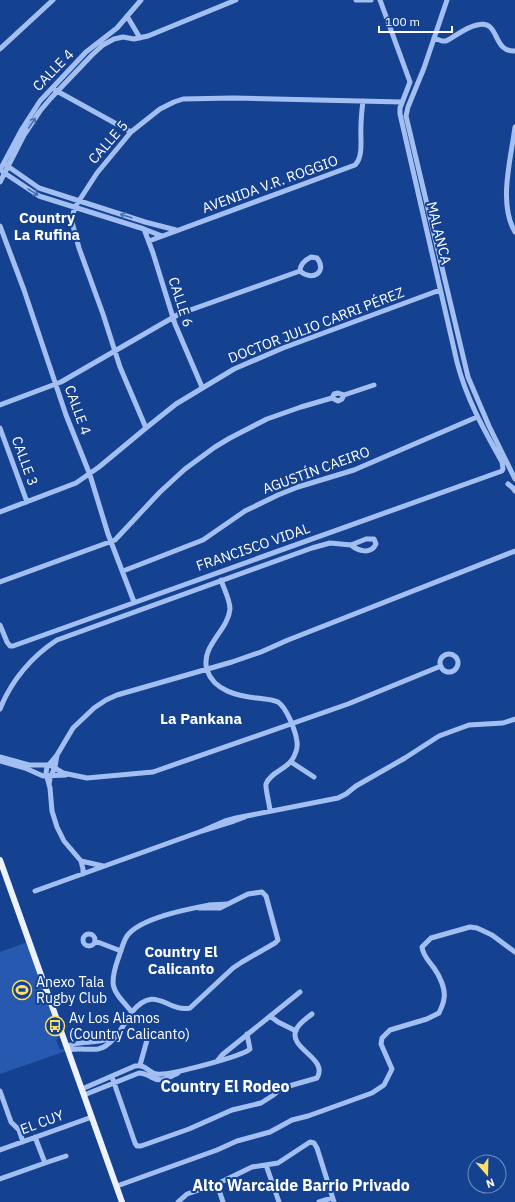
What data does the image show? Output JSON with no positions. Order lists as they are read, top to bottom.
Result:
{
  "streets": {
    "street": [
      "CALLE 4",
      "CALLE 5",
      "AVENIDA V.R. ROGGIO",
      "MALANCA",
      "CALLE 6",
      "DOCTOR JULIO CARRI PÉREZ",
      "CALLE 3",
      "AGUSTÍN CAEIRO",
      "FRANCISCO VIDAL",
      "EL CUY"
    ]
  },
  "crossings": [
    ["CALLE 4", "DOCTOR JULIO CARRI PÉREZ"],
    ["CALLE 4", "AGUSTÍN CAEIRO"],
    ["CALLE 4", "FRANCISCO VIDAL"],
    ["CALLE 5", "AVENIDA V.R. ROGGIO"],
    ["CALLE 5", "MALANCA"],
    ["CALLE 5", "DOCTOR JULIO CARRI PÉREZ"],
    ["AVENIDA V.R. ROGGIO", "CALLE 6"],
    ["MALANCA", "DOCTOR JULIO CARRI PÉREZ"],
    ["MALANCA", "AGUSTÍN CAEIRO"],
    ["MALANCA", "FRANCISCO VIDAL"],
    ["CALLE 6", "DOCTOR JULIO CARRI PÉREZ"],
    ["DOCTOR JULIO CARRI PÉREZ", "CALLE 3"]
  ],
  "districts": [
    "Country La Rufina",
    "La Pankana",
    "Country El Calicanto",
    "Country El Rodeo",
    "Alto Warcalde Barrio Privado"
  ],
  "places": {
    "sports": ["Anexo Tala Rugby Club"],
    "bus stop": ["Av Los Alamos (Country Calicanto)"]
  },
  "scale_bar": "100 m",
  "north": "bottom"
}
